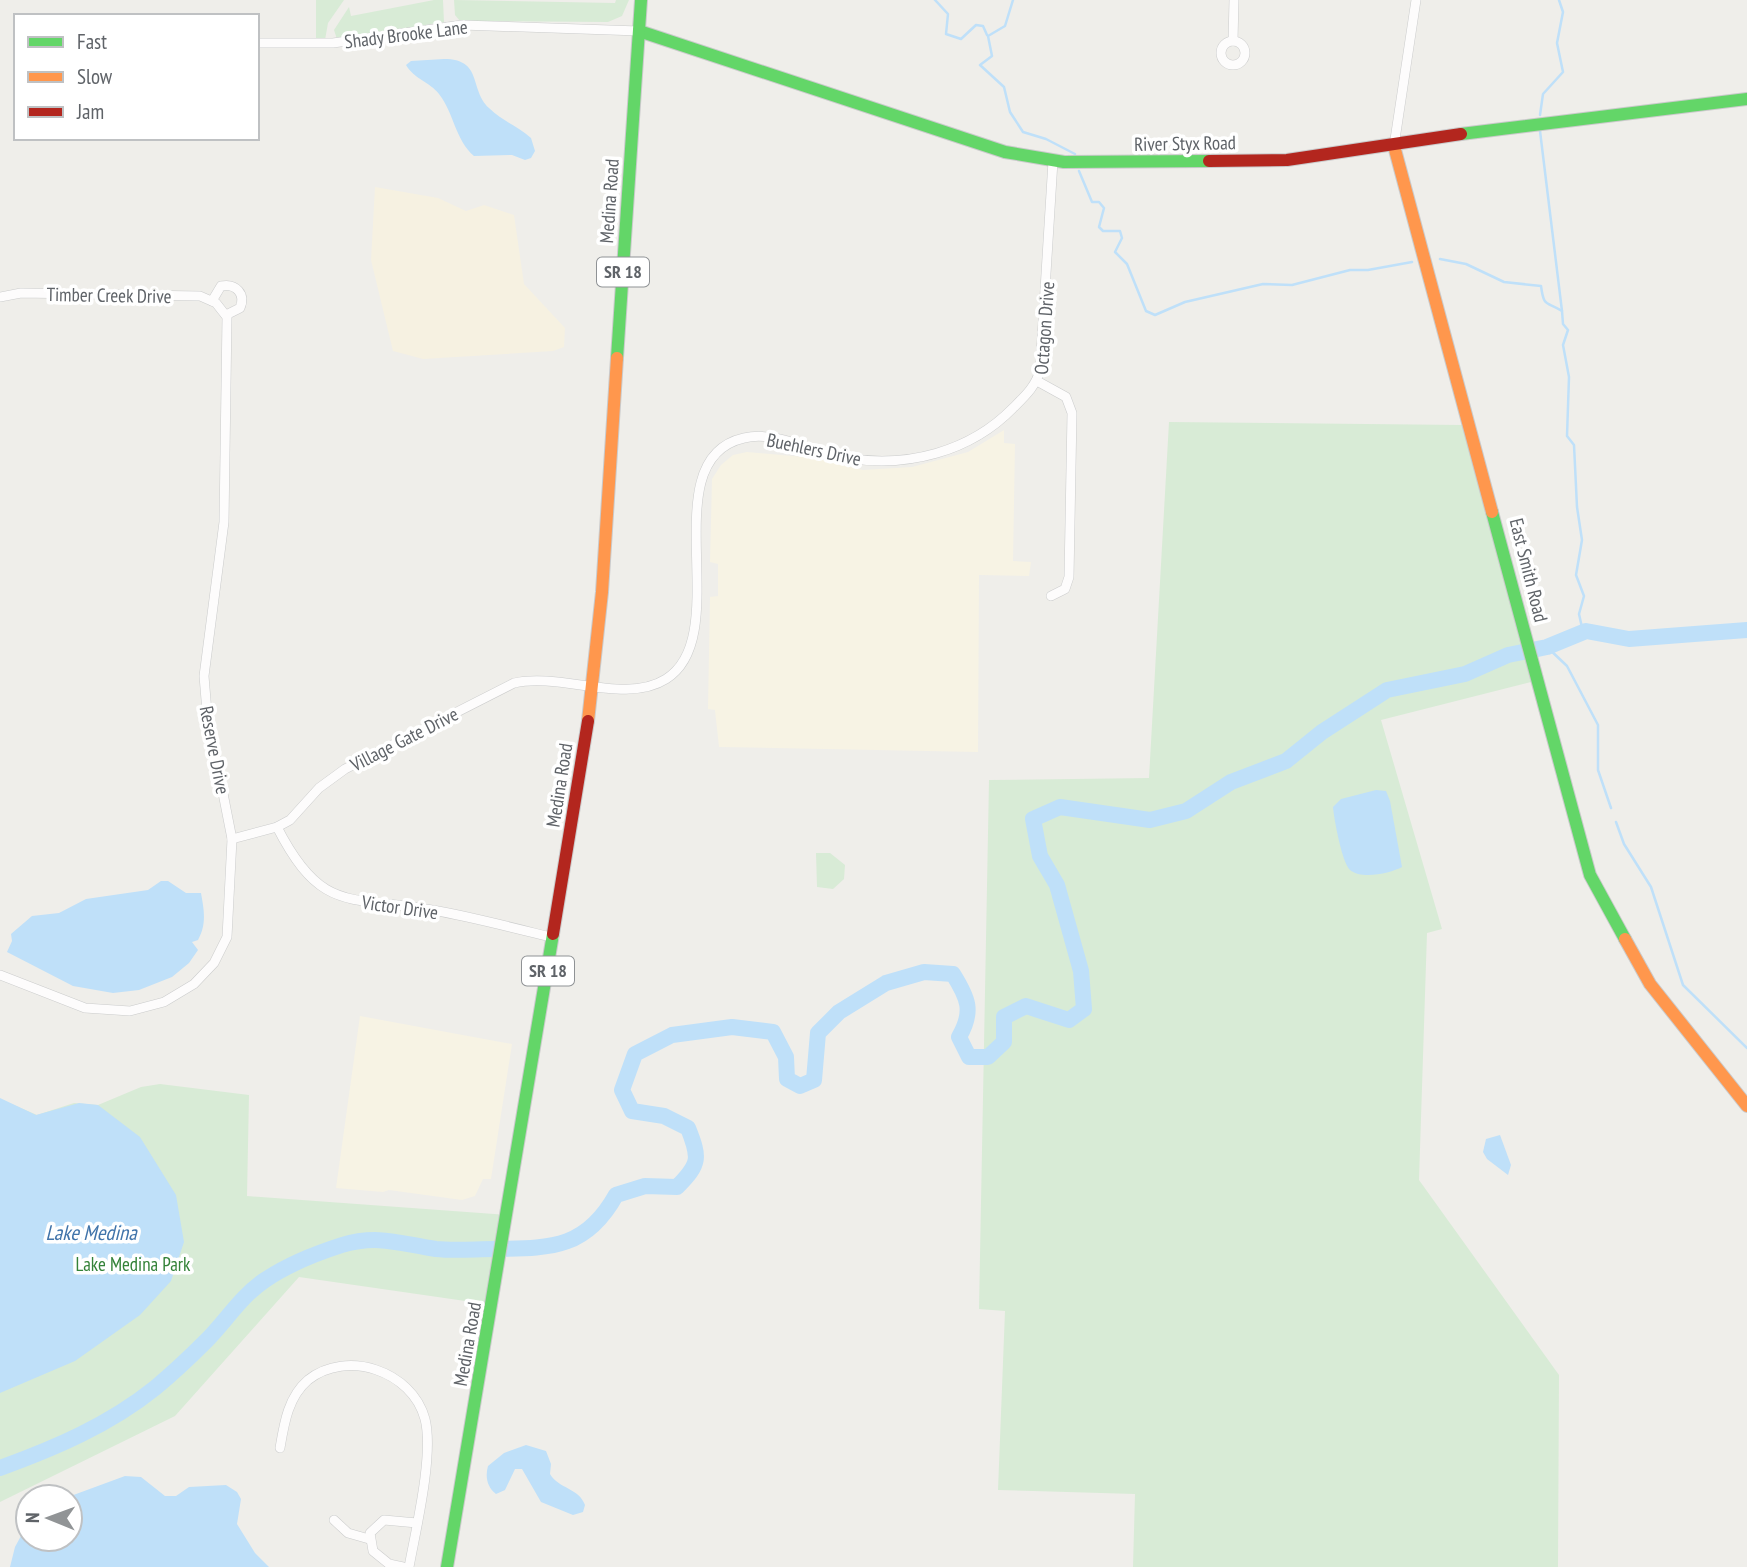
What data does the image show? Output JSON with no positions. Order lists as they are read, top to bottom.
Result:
{
  "streets": {
    "main road": [
      "River Styx Road",
      "Medina Road",
      "SR 18",
      "East Smith Road"
    ],
    "street": [
      "Shady Brooke Lane",
      "Timber Creek Drive",
      "Octagon Drive",
      "Buehlers Drive",
      "Village Gate Drive",
      "Reserve Drive",
      "Victor Drive"
    ]
  },
  "crossings": [
    ["Shady Brooke Lane", "River Styx Road"],
    ["Shady Brooke Lane", "Medina Road"],
    ["River Styx Road", "Medina Road"],
    ["River Styx Road", "Octagon Drive"],
    ["River Styx Road", "East Smith Road"],
    ["Medina Road", "Buehlers Drive"],
    ["Medina Road", "Village Gate Drive"],
    ["Medina Road", "Victor Drive"],
    ["Timber Creek Drive", "Reserve Drive"],
    ["Octagon Drive", "Buehlers Drive"],
    ["Buehlers Drive", "Village Gate Drive"],
    ["Village Gate Drive", "Reserve Drive"],
    ["Village Gate Drive", "Victor Drive"]
  ],
  "water": ["Lake Medina"],
  "parks": ["Lake Medina Park"],
  "legend": ["Fast", "Slow", "Jam"],
  "north": "left"
}
